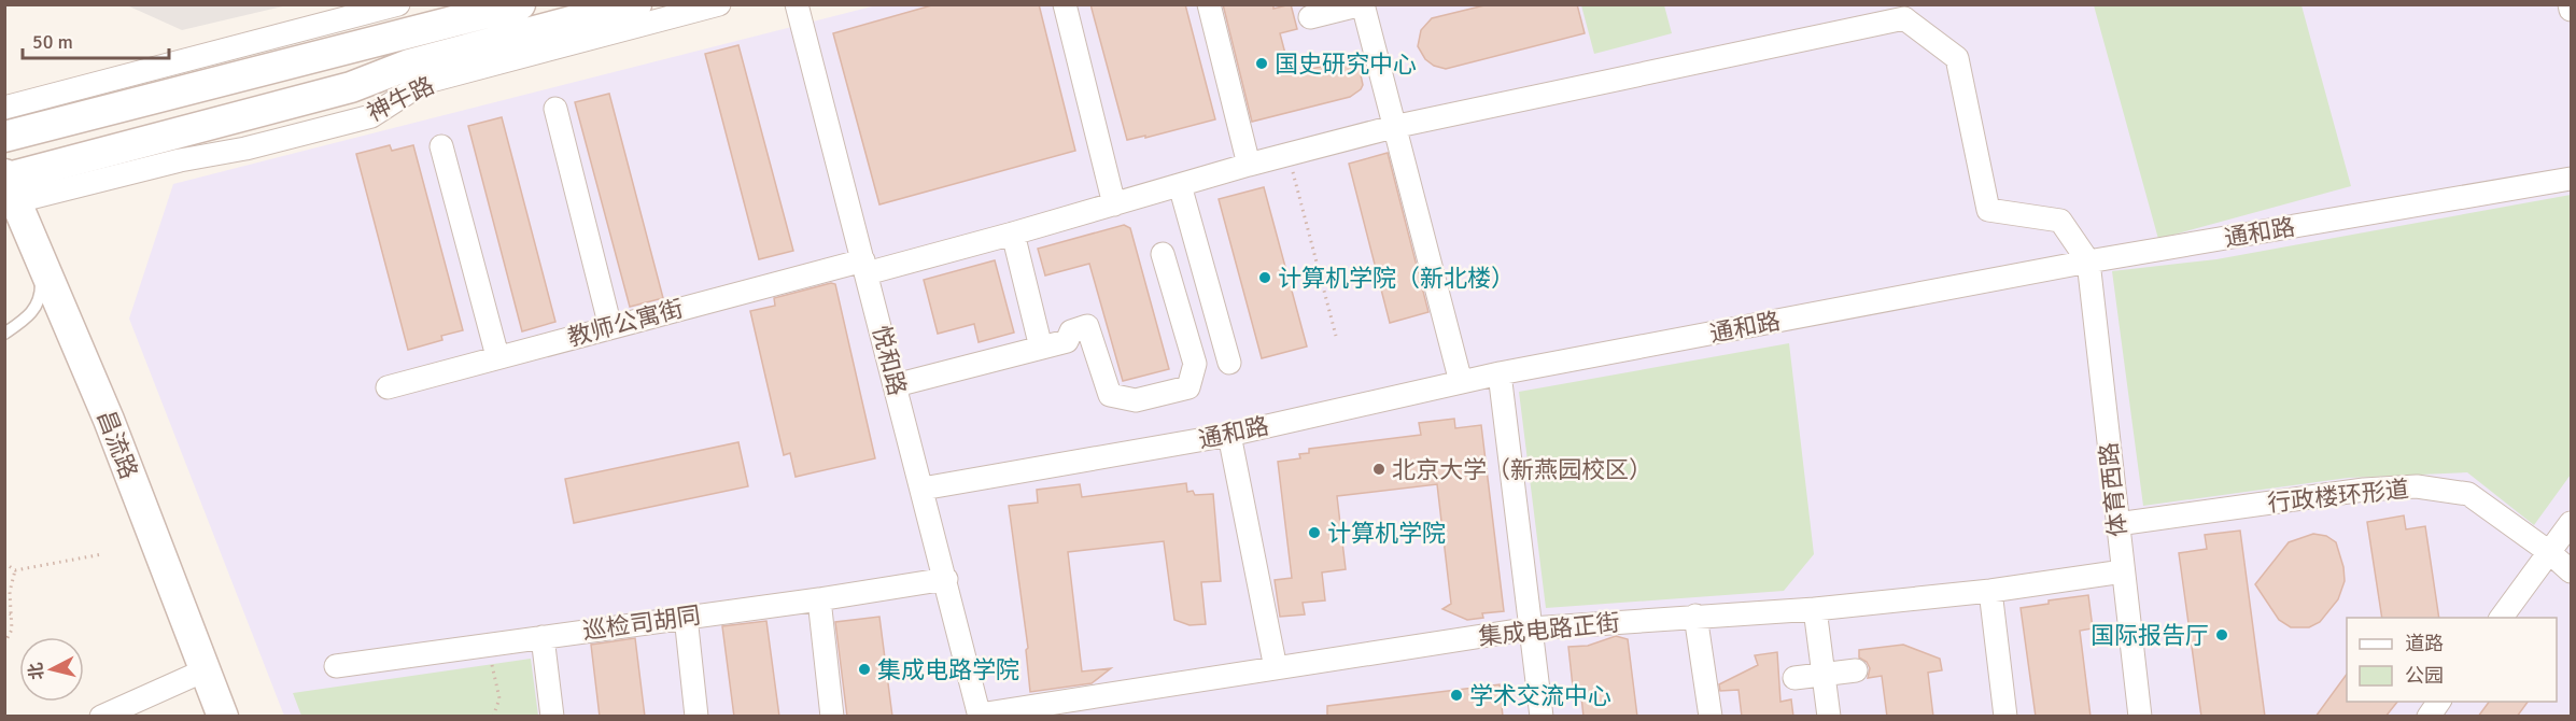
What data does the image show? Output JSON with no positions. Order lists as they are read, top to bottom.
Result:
{
  "streets": {
    "main road": ["神牛路", "昌流路"],
    "street": [
      "通和路",
      "教师公寓街",
      "悦和路",
      "体育西路",
      "行政楼环形道",
      "巡检司胡同",
      "集成电路正街"
    ]
  },
  "crossings": [
    ["神牛路", "昌流路"],
    ["通和路", "教师公寓街"],
    ["通和路", "悦和路"],
    ["通和路", "体育西路"],
    ["教师公寓街", "悦和路"],
    ["教师公寓街", "体育西路"],
    ["悦和路", "巡检司胡同"],
    ["悦和路", "集成电路正街"],
    ["体育西路", "行政楼环形道"],
    ["体育西路", "集成电路正街"]
  ],
  "places": [
    "国史研究中心",
    "计算机学院（新北楼）",
    "北京大学（新燕园校区）",
    "计算机学院",
    "国际报告厅",
    "集成电路学院",
    "学术交流中心"
  ],
  "legend": ["道路", "公园"],
  "scale_bar": "50 m",
  "north": "left"
}
